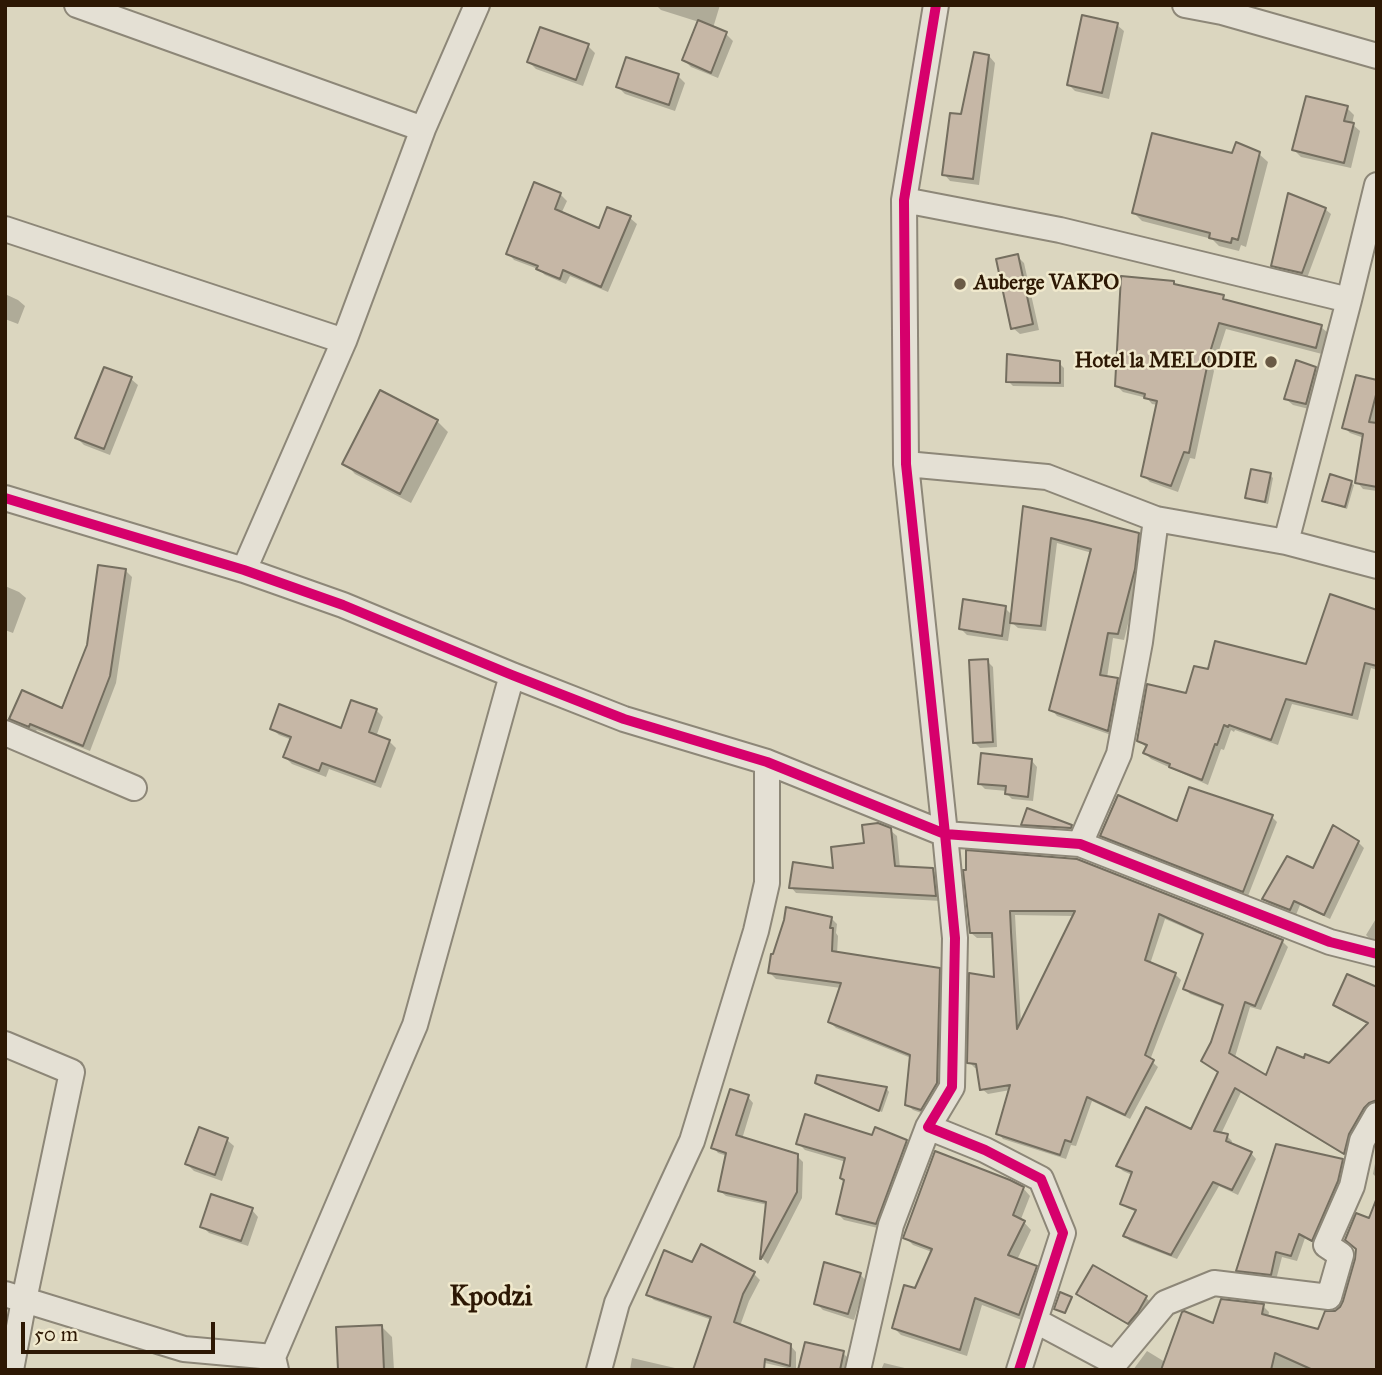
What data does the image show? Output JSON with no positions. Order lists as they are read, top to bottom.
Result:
{
  "districts": ["Kpodzi"],
  "places": ["Auberge VAKPO", "Hotel la MELODIE"],
  "scale_bar": "50 m"
}
